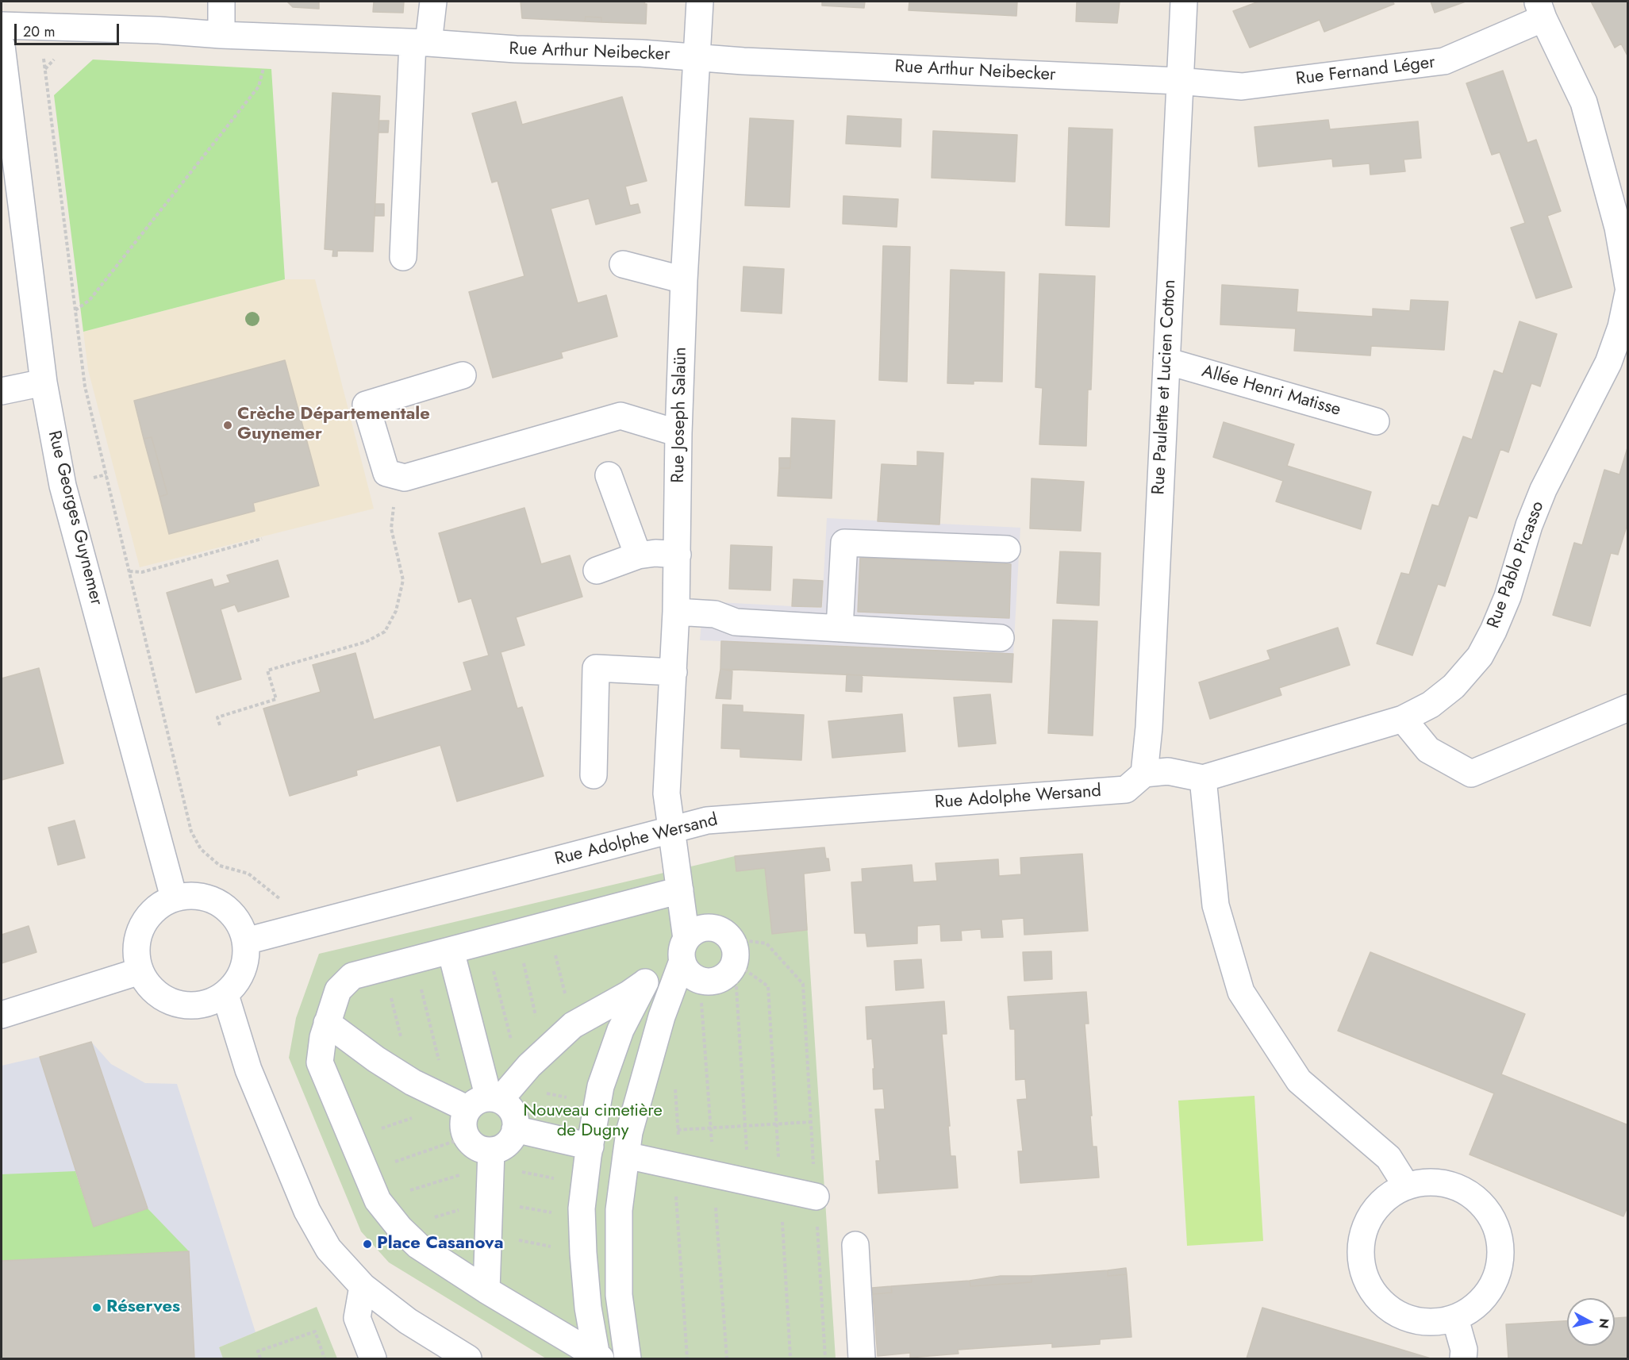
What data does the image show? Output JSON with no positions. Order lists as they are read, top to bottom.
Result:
{
  "streets": {
    "street": [
      "Rue Arthur Neibecker",
      "Rue Fernand Léger",
      "Rue Paulette et Lucien Cotton",
      "Allée Henri Matisse",
      "Rue Joseph Salaün",
      "Rue Georges Guynemer",
      "Rue Pablo Picasso",
      "Rue Adolphe Wersand"
    ]
  },
  "crossings": [
    ["Rue Arthur Neibecker", "Rue Fernand Léger"],
    ["Rue Arthur Neibecker", "Rue Paulette et Lucien Cotton"],
    ["Rue Arthur Neibecker", "Rue Joseph Salaün"],
    ["Rue Fernand Léger", "Rue Paulette et Lucien Cotton"],
    ["Rue Paulette et Lucien Cotton", "Allée Henri Matisse"],
    ["Rue Paulette et Lucien Cotton", "Rue Pablo Picasso"],
    ["Rue Paulette et Lucien Cotton", "Rue Adolphe Wersand"],
    ["Rue Joseph Salaün", "Rue Adolphe Wersand"],
    ["Rue Georges Guynemer", "Rue Adolphe Wersand"],
    ["Rue Pablo Picasso", "Rue Adolphe Wersand"]
  ],
  "parks": ["Nouveau cimetière de Dugny"],
  "places": ["Crèche Départementale Guynemer", "Place Casanova", "Réserves"],
  "scale_bar": "20 m",
  "north": "right"
}
